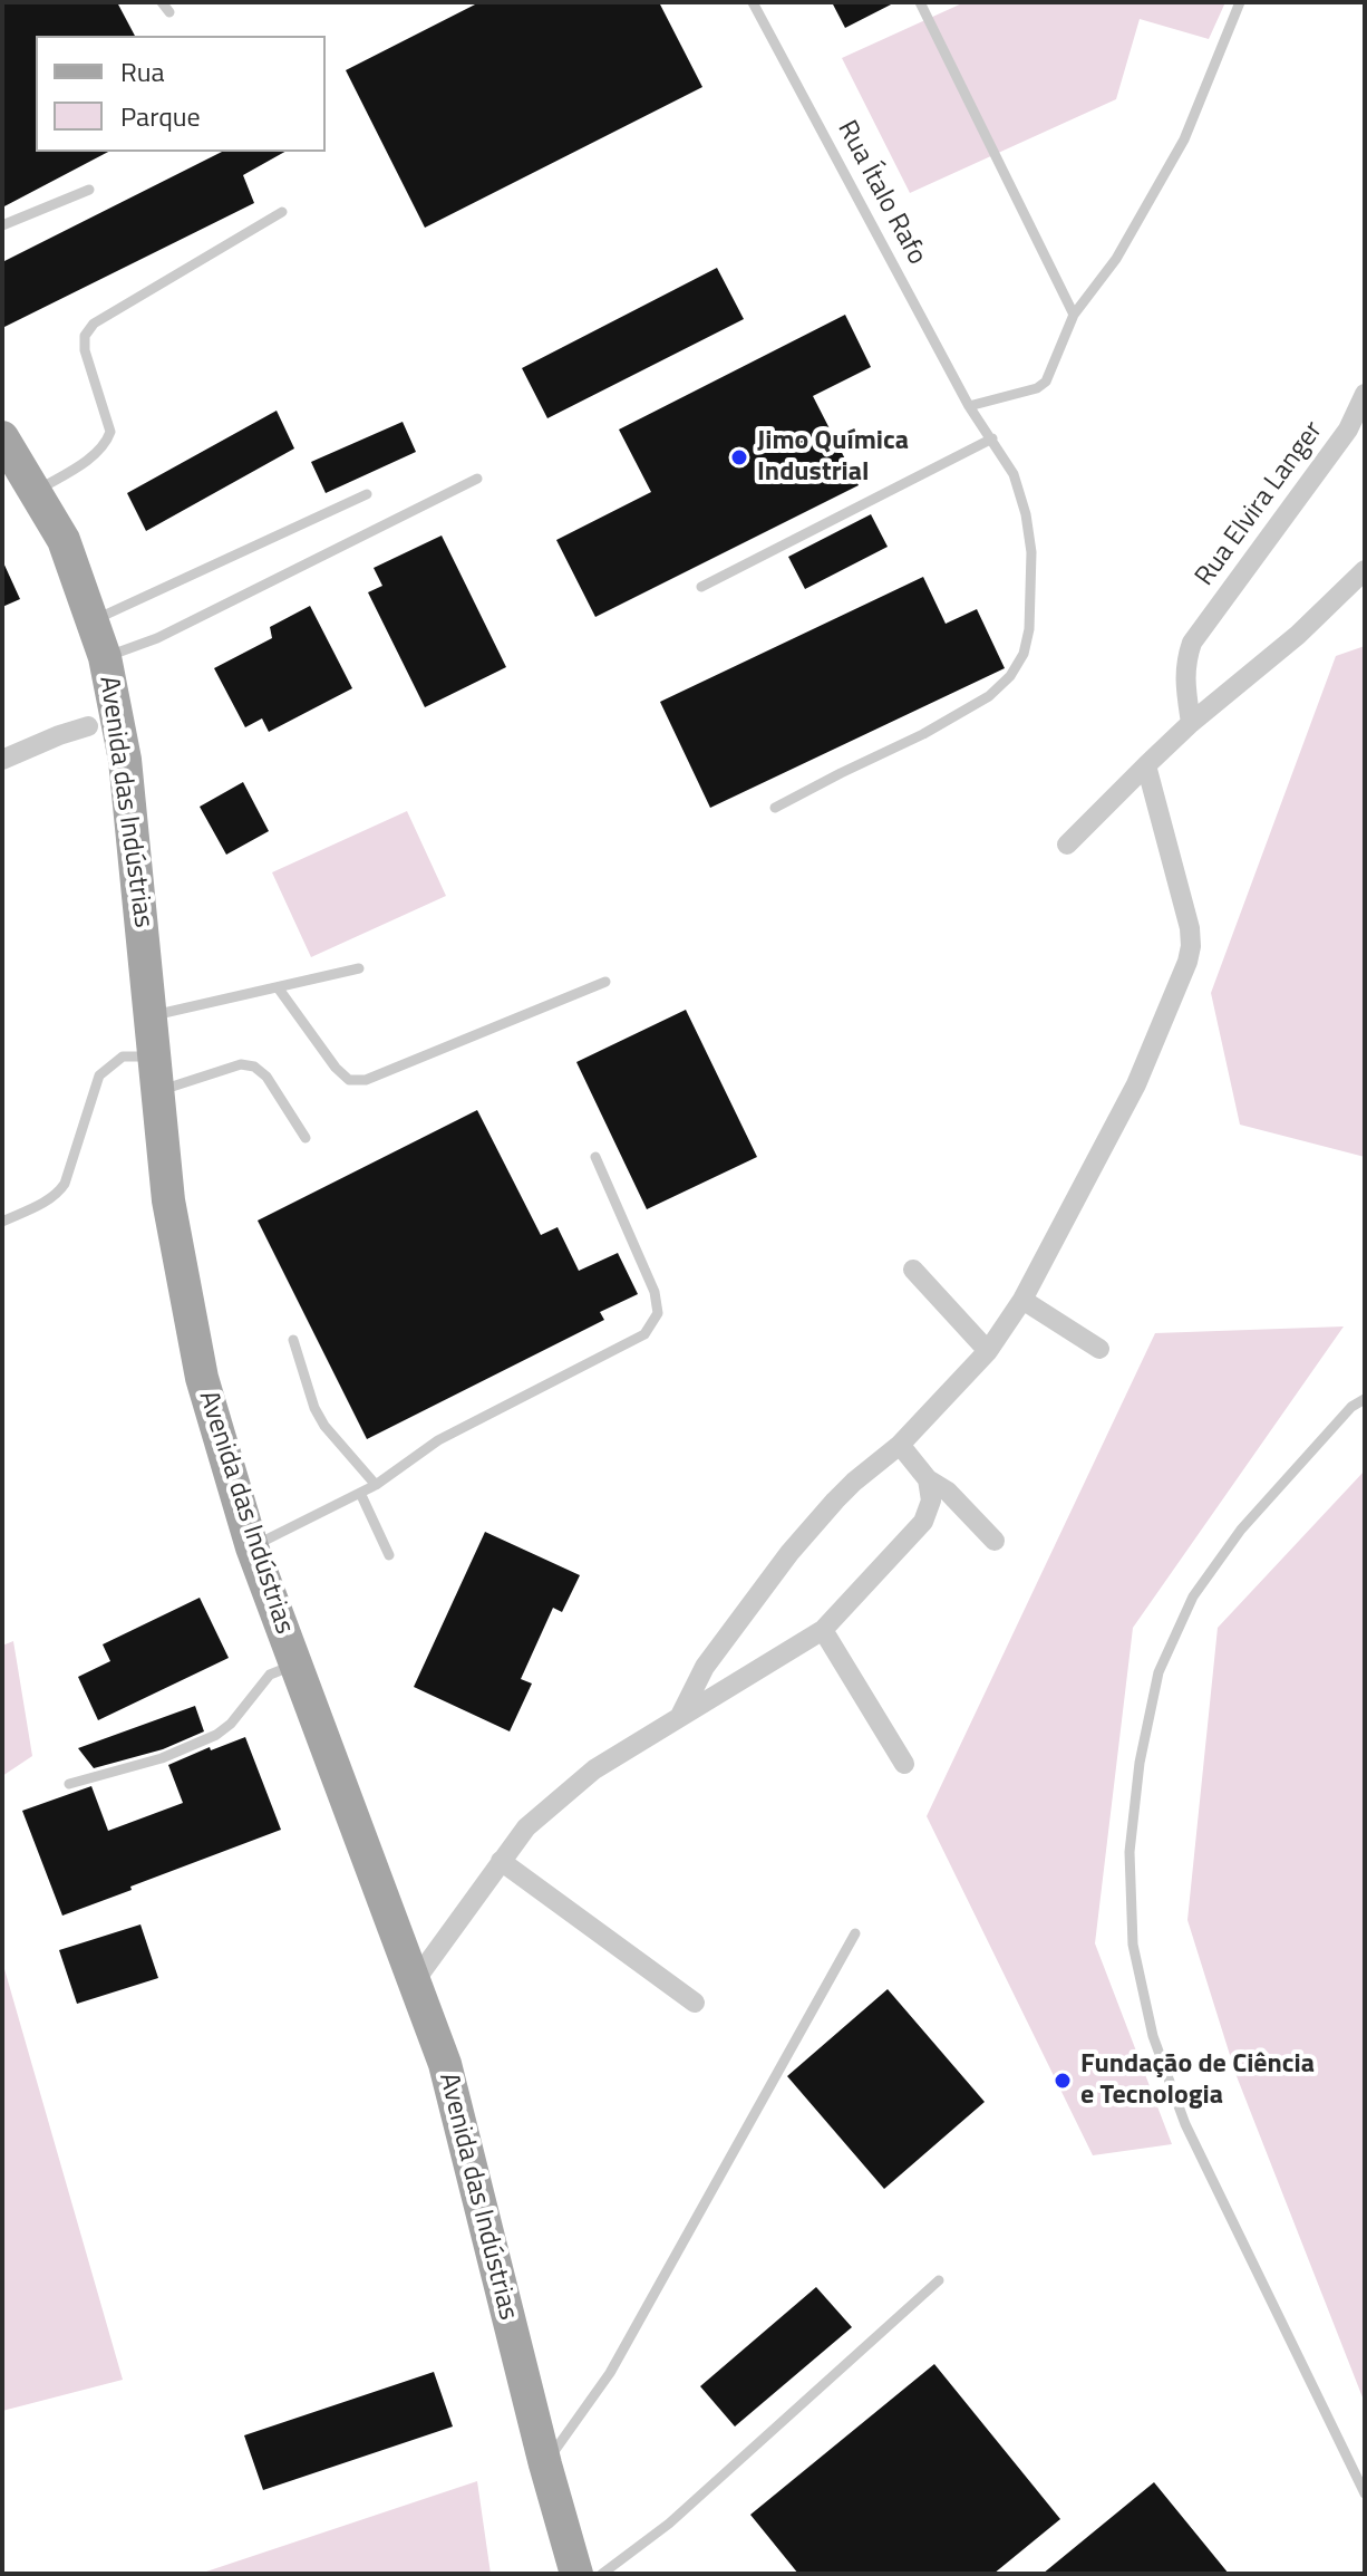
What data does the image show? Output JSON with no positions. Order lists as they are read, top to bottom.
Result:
{
  "streets": {
    "main road": ["Avenida das Indústrias"],
    "street": ["Rua Elvira Langer"],
    "lane": ["Rua Ítalo Rafo"]
  },
  "places": ["Jimo Química Industrial", "Fundação de Ciência e Tecnologia"],
  "legend": ["Rua", "Parque"]
}
